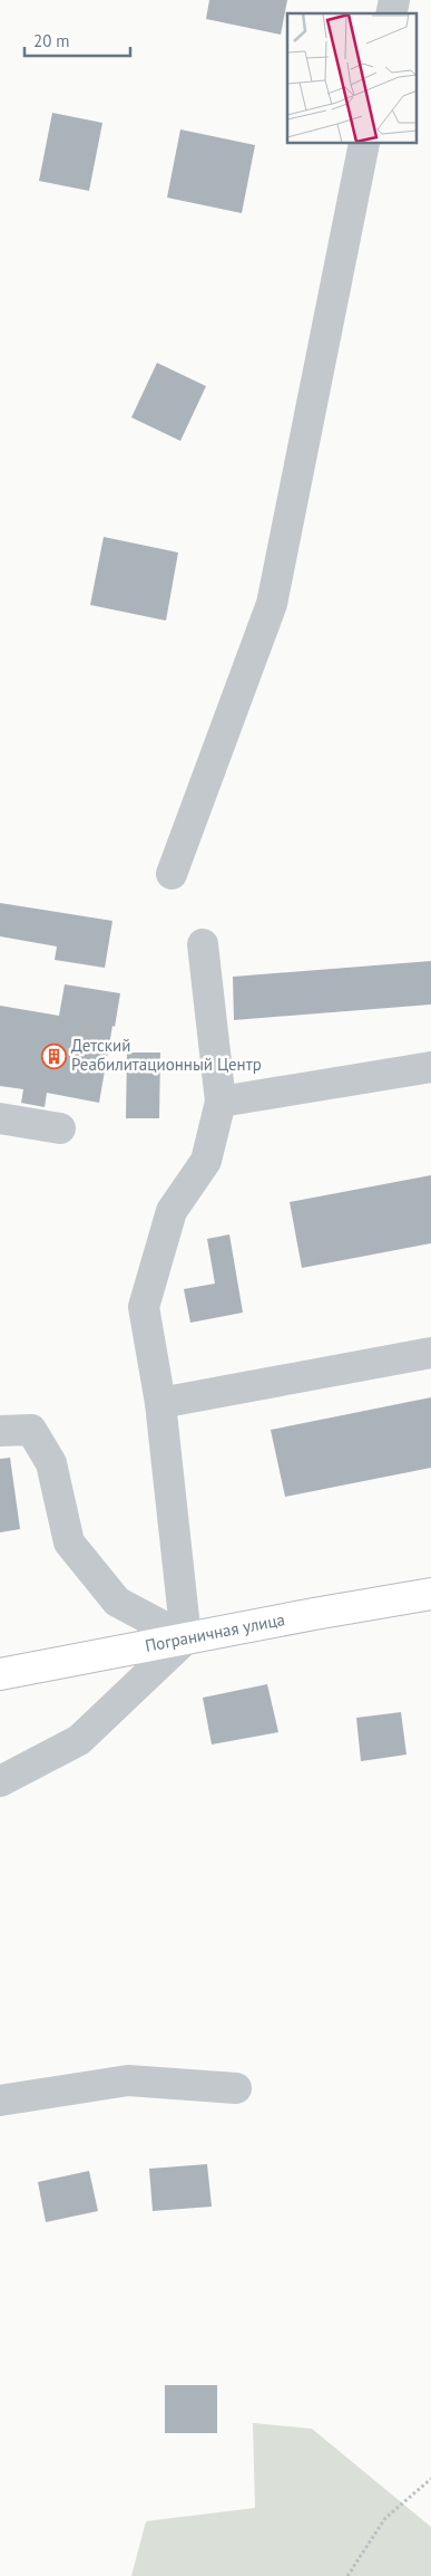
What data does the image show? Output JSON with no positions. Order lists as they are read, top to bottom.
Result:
{
  "streets": {
    "main road": ["Пограничная улица"]
  },
  "places": {
    "building": ["Детский Реабилитационный Центр"]
  },
  "scale_bar": "20 m"
}
